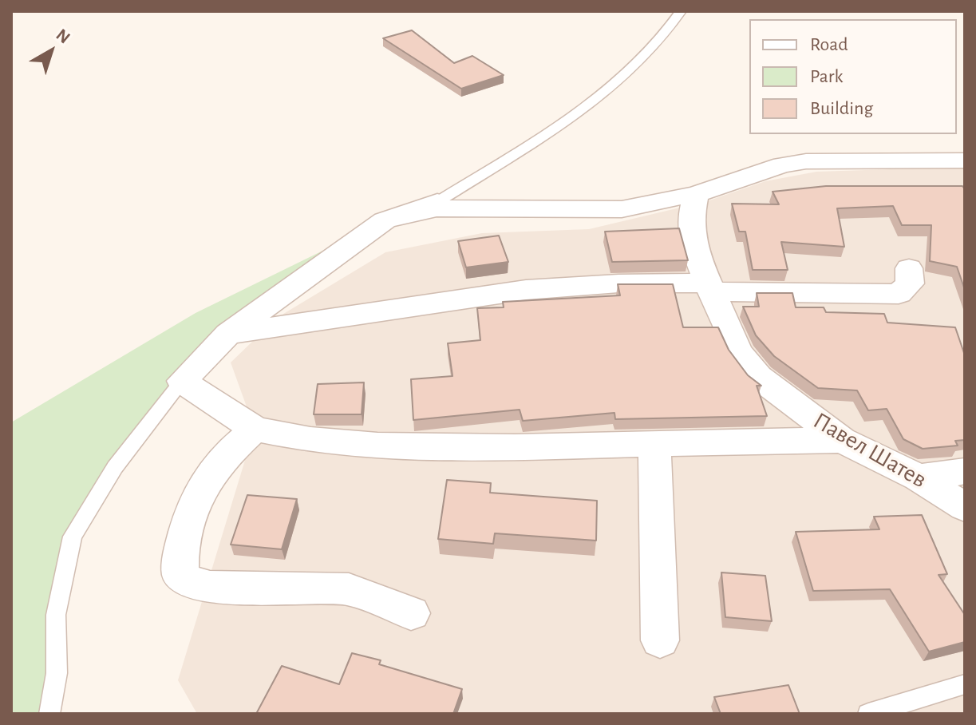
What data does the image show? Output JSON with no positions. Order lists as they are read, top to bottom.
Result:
{
  "streets": {
    "street": ["Павел Шатев"]
  },
  "legend": ["Road", "Park", "Building"],
  "north": "top right"
}
